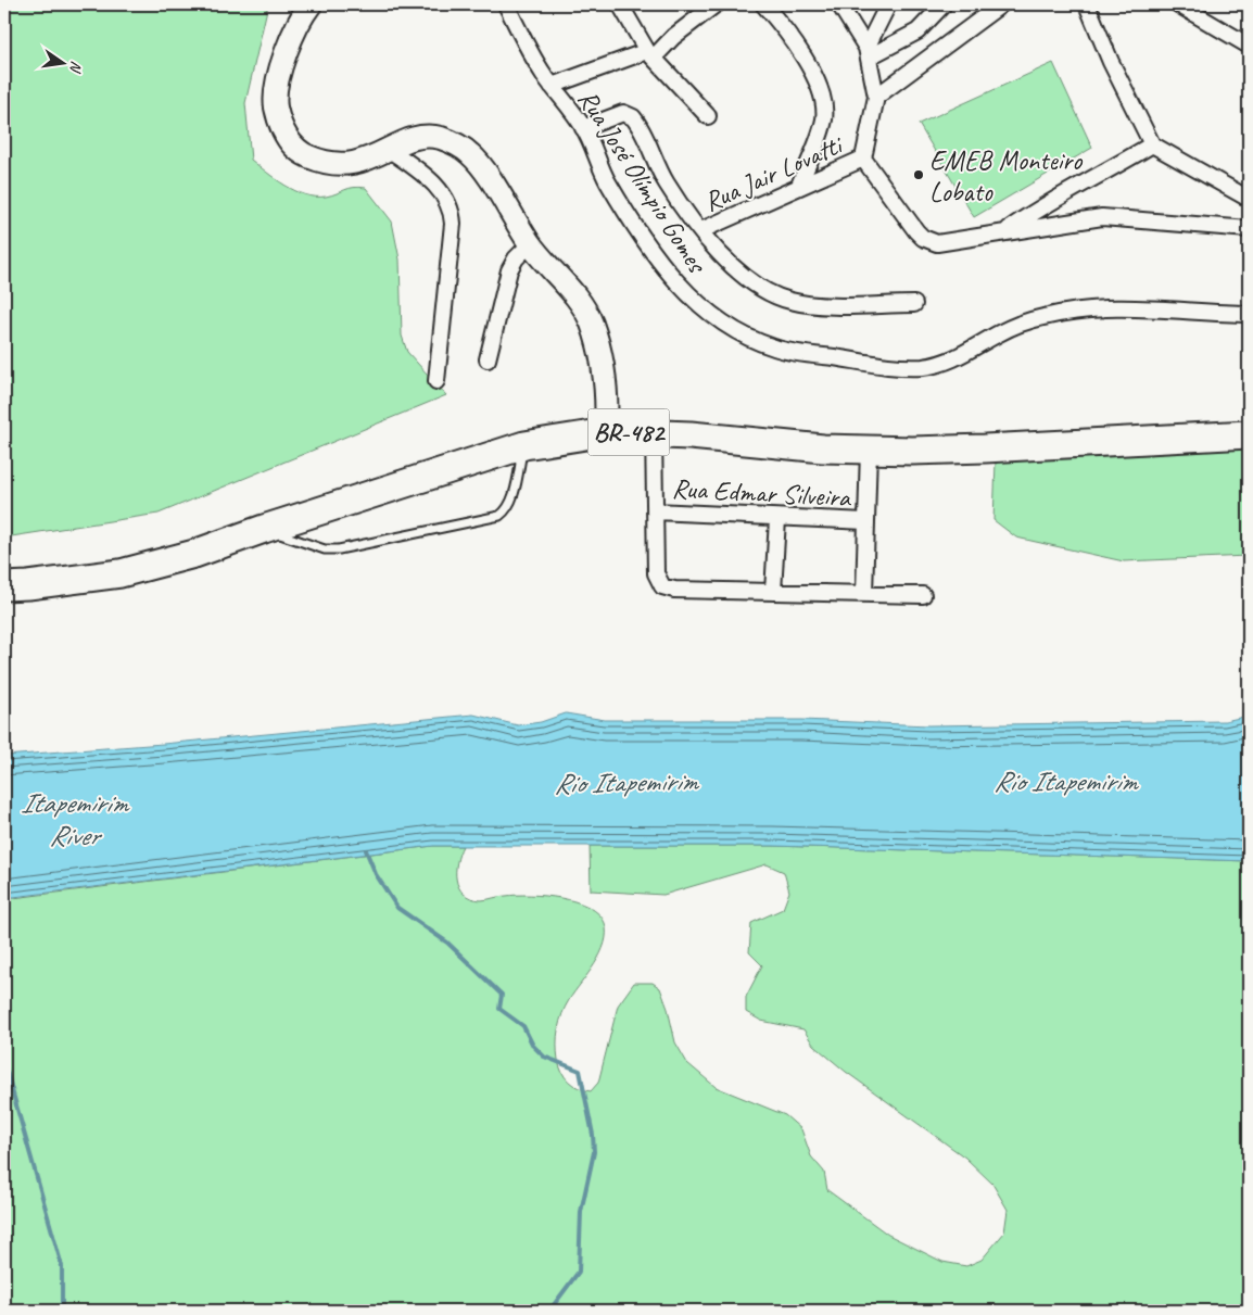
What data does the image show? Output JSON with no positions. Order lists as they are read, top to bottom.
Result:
{
  "streets": {
    "highway": ["BR-482"],
    "street": ["Rua Jair Lovatti", "Rua José Olímpio Gomes", "Rua Edmar Silveira"]
  },
  "water": ["Rio Itapemirim", "Itapemirim River"],
  "places": ["EMEB Monteiro Lobato"],
  "north": "right"
}
